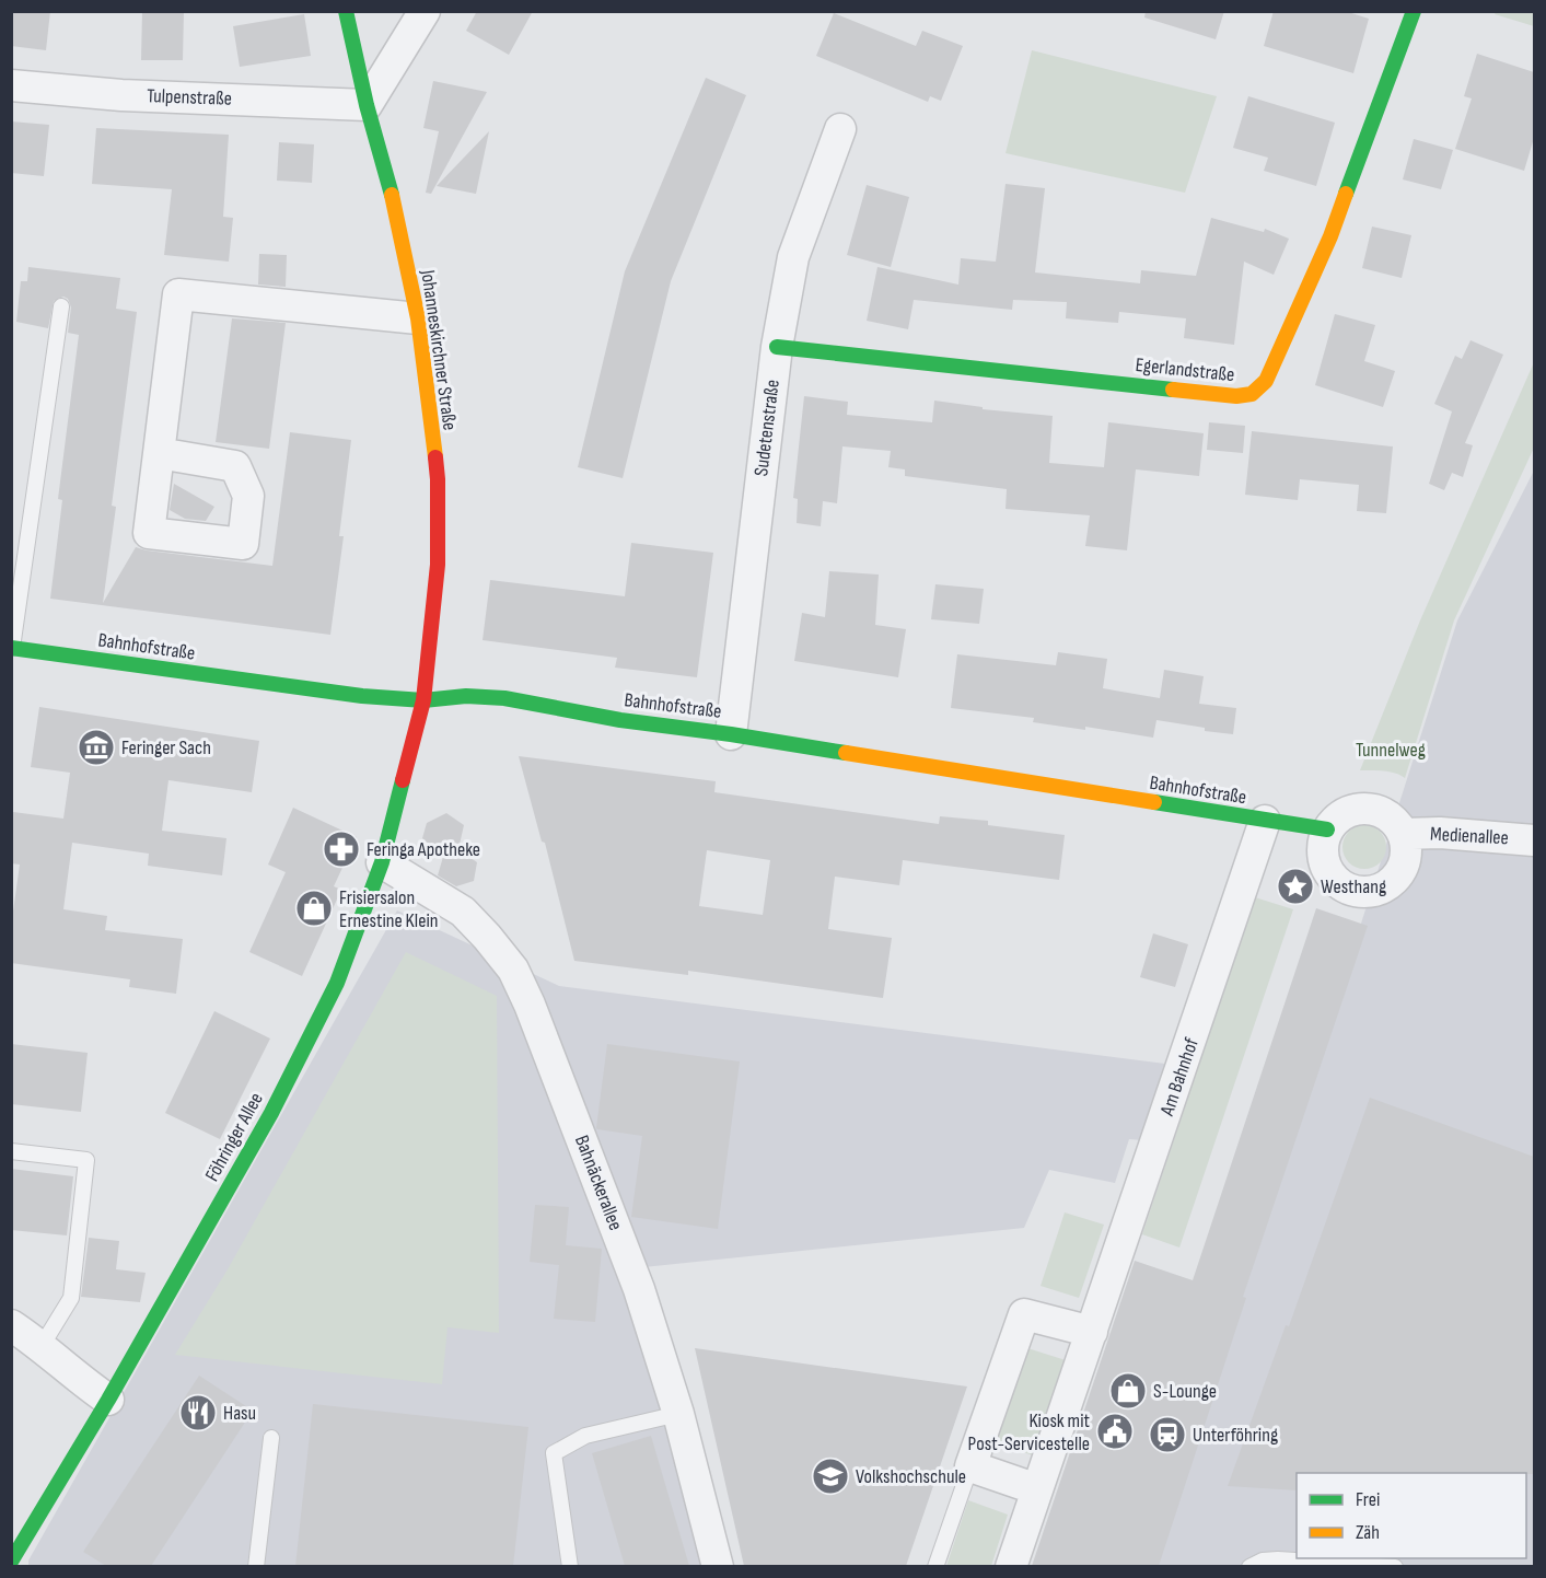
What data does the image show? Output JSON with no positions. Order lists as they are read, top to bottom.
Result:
{
  "streets": {
    "street": [
      "Tulpenstraße",
      "Johanneskirchner Straße",
      "Egerlandstraße",
      "Sudetenstraße",
      "Bahnhofstraße",
      "Medienallee",
      "Am Bahnhof",
      "Föhringer Allee",
      "Bahnäckerallee"
    ]
  },
  "crossings": [
    ["Tulpenstraße", "Johanneskirchner Straße"],
    ["Johanneskirchner Straße", "Bahnhofstraße"],
    ["Johanneskirchner Straße", "Föhringer Allee"],
    ["Egerlandstraße", "Sudetenstraße"],
    ["Sudetenstraße", "Bahnhofstraße"],
    ["Bahnhofstraße", "Medienallee"],
    ["Bahnhofstraße", "Am Bahnhof"],
    ["Bahnhofstraße", "Föhringer Allee"],
    ["Föhringer Allee", "Bahnäckerallee"]
  ],
  "parks": ["Tunnelweg"],
  "places": {
    "museum": ["Feringer Sach"],
    "pharmacy": ["Feringa Apotheke"],
    "place": ["Westhang"],
    "shop": ["Frisiersalon Ernestine Klein", "S-Lounge"],
    "restaurant": ["Hasu"],
    "public building": ["Kiosk mit Post-Servicestelle"],
    "station": ["Unterföhring"],
    "school or university": ["Volkshochschule"]
  },
  "legend": ["Frei", "Zäh"]
}
